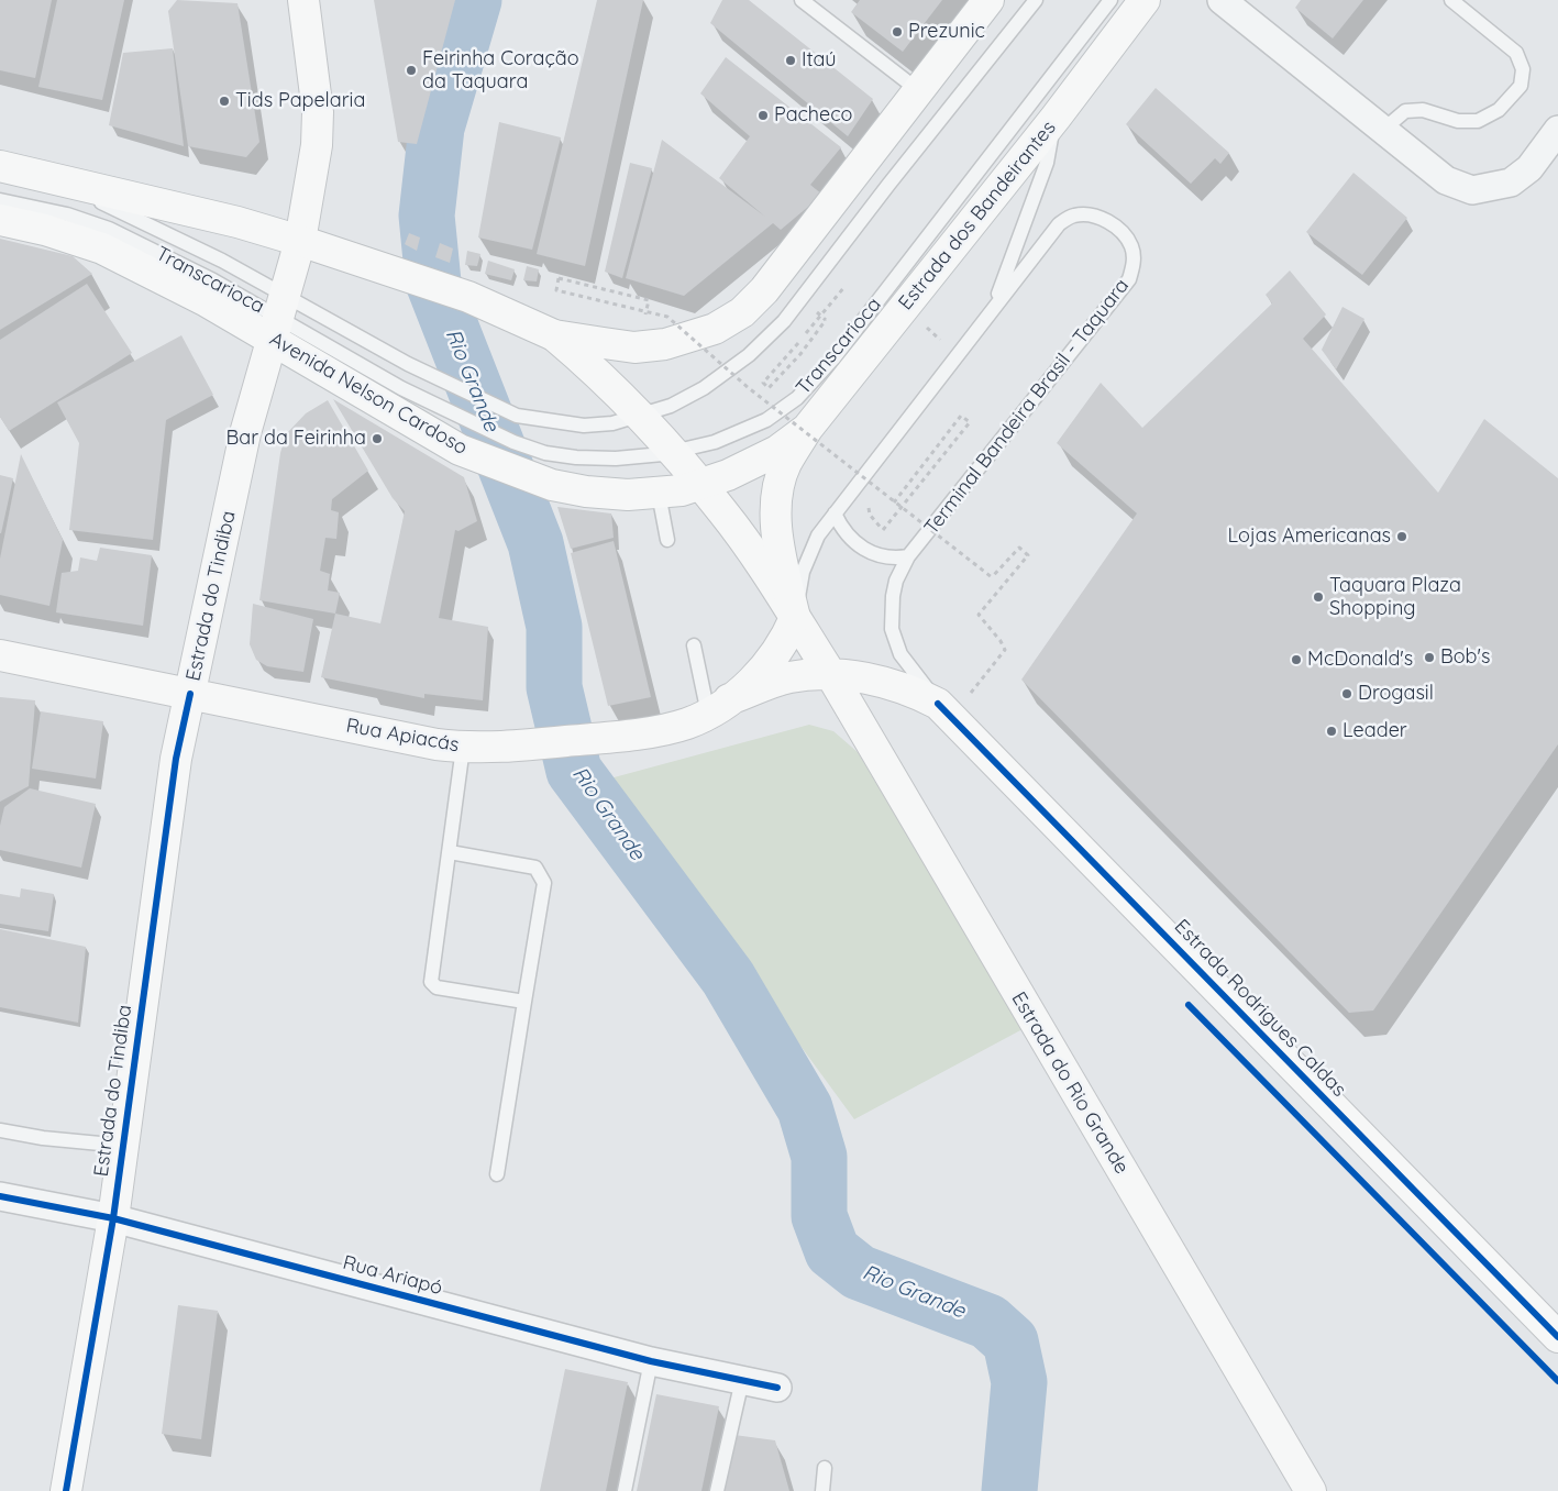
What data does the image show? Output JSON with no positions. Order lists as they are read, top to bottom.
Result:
{
  "streets": {
    "main road": [
      "Estrada dos Bandeirantes",
      "Avenida Nelson Cardoso",
      "Estrada do Tindiba",
      "Rua Apiacás",
      "Estrada Rodrigues Caldas",
      "Estrada do Rio Grande"
    ],
    "street": ["Rua Ariapó"],
    "lane": ["Transcarioca", "Terminal Bandeira Brasil - Taquara"]
  },
  "crossings": [
    ["Estrada dos Bandeirantes", "Avenida Nelson Cardoso"],
    ["Estrada dos Bandeirantes", "Terminal Bandeira Brasil - Taquara"],
    ["Transcarioca", "Avenida Nelson Cardoso"],
    ["Transcarioca", "Estrada do Tindiba"],
    ["Avenida Nelson Cardoso", "Estrada do Tindiba"],
    ["Terminal Bandeira Brasil - Taquara", "Rua Apiacás"],
    ["Terminal Bandeira Brasil - Taquara", "Estrada Rodrigues Caldas"],
    ["Estrada do Tindiba", "Rua Apiacás"],
    ["Estrada do Tindiba", "Rua Ariapó"],
    ["Rua Apiacás", "Estrada Rodrigues Caldas"],
    ["Estrada Rodrigues Caldas", "Estrada do Rio Grande"]
  ],
  "water": ["Rio Grande"],
  "places": [
    "Prezunic",
    "Itaú",
    "Feirinha Coração da Taquara",
    "Tids Papelaria",
    "Pacheco",
    "Bar da Feirinha",
    "Lojas Americanas",
    "Taquara Plaza Shopping",
    "Bob's",
    "McDonald's",
    "Drogasil",
    "Leader"
  ]
}
